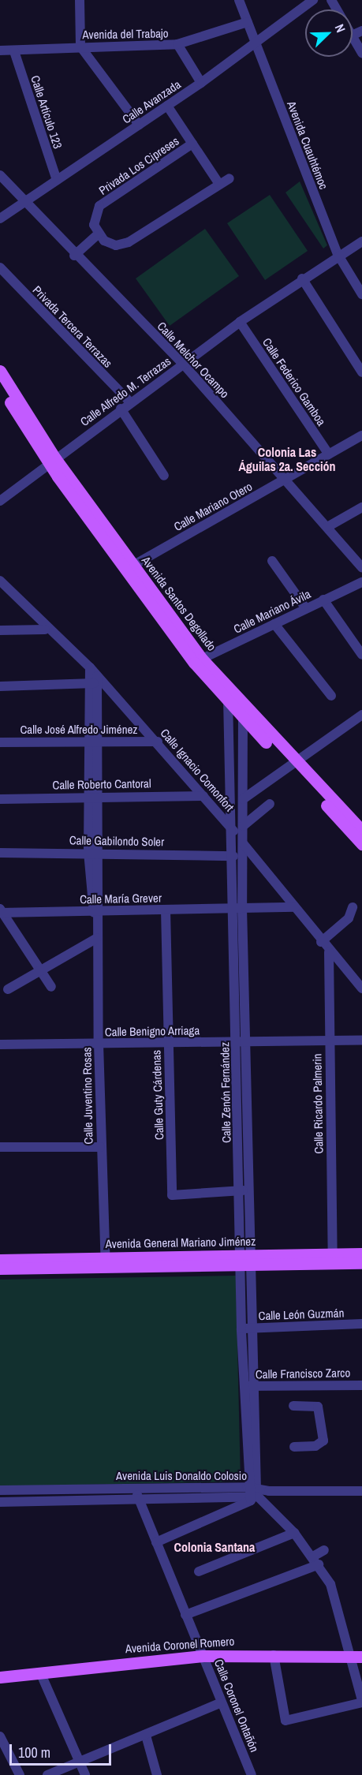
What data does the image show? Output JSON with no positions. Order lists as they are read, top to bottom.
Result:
{
  "streets": {
    "main road": ["Avenida Santos Degollado", "Avenida General Mariano Jiménez", "Avenida Coronel Romero"],
    "street": [
      "Avenida del Trabajo",
      "Calle Avanzada",
      "Calle Artículo 123",
      "Avenida Cuauhtémoc",
      "Privada Los Cipreses",
      "Privada Tercera Terrazas",
      "Calle Melchor Ocampo",
      "Calle Federico Gamboa",
      "Calle Alfredo M. Terrazas",
      "Calle Mariano Otero",
      "Calle Mariano Ávila",
      "Calle José Alfredo Jiménez",
      "Calle Ignacio Comonfort",
      "Calle Roberto Cantoral",
      "Calle Gabilondo Soler",
      "Calle María Grever",
      "Calle Benigno Arriaga",
      "Calle Zenón Fernández",
      "Calle Guty Cárdenas",
      "Calle Juventino Rosas",
      "Calle Ricardo Palmerin",
      "Calle León Guzmán",
      "Calle Francisco Zarco",
      "Avenida Luis Donaldo Colosio",
      "Calle Coronel Ontañón"
    ]
  },
  "crossings": [
    ["Avenida del Trabajo", "Calle Artículo 123"],
    ["Avenida del Trabajo", "Avenida Cuauhtémoc"],
    ["Calle Avanzada", "Calle Artículo 123"],
    ["Calle Avanzada", "Avenida Cuauhtémoc"],
    ["Calle Avanzada", "Privada Los Cipreses"],
    ["Calle Avanzada", "Calle Melchor Ocampo"],
    ["Avenida Cuauhtémoc", "Calle Alfredo M. Terrazas"],
    ["Privada Tercera Terrazas", "Calle Alfredo M. Terrazas"],
    ["Calle Melchor Ocampo", "Calle Alfredo M. Terrazas"],
    ["Calle Melchor Ocampo", "Calle Mariano Otero"],
    ["Calle Federico Gamboa", "Calle Alfredo M. Terrazas"],
    ["Calle Federico Gamboa", "Calle Mariano Otero"],
    ["Calle Alfredo M. Terrazas", "Avenida Santos Degollado"],
    ["Calle Mariano Otero", "Avenida Santos Degollado"],
    ["Avenida Santos Degollado", "Calle Mariano Ávila"],
    ["Avenida Santos Degollado", "Calle Zenón Fernández"],
    ["Calle José Alfredo Jiménez", "Calle Ignacio Comonfort"],
    ["Calle José Alfredo Jiménez", "Calle Juventino Rosas"],
    ["Calle Ignacio Comonfort", "Calle Roberto Cantoral"],
    ["Calle Ignacio Comonfort", "Calle María Grever"],
    ["Calle Ignacio Comonfort", "Calle Zenón Fernández"],
    ["Calle Ignacio Comonfort", "Calle Juventino Rosas"],
    ["Calle Ignacio Comonfort", "Calle Ricardo Palmerin"],
    ["Calle Roberto Cantoral", "Calle Juventino Rosas"],
    ["Calle Gabilondo Soler", "Calle Zenón Fernández"],
    ["Calle Gabilondo Soler", "Calle Juventino Rosas"],
    ["Calle María Grever", "Calle Zenón Fernández"],
    ["Calle María Grever", "Calle Guty Cárdenas"],
    ["Calle María Grever", "Calle Juventino Rosas"],
    ["Calle Benigno Arriaga", "Calle Zenón Fernández"],
    ["Calle Benigno Arriaga", "Calle Guty Cárdenas"],
    ["Calle Benigno Arriaga", "Calle Juventino Rosas"],
    ["Calle Benigno Arriaga", "Calle Ricardo Palmerin"],
    ["Calle Zenón Fernández", "Calle Guty Cárdenas"],
    ["Calle Zenón Fernández", "Avenida General Mariano Jiménez"],
    ["Calle Zenón Fernández", "Calle León Guzmán"],
    ["Calle Zenón Fernández", "Calle Francisco Zarco"],
    ["Calle Zenón Fernández", "Avenida Luis Donaldo Colosio"],
    ["Calle Juventino Rosas", "Avenida General Mariano Jiménez"],
    ["Calle Ricardo Palmerin", "Avenida General Mariano Jiménez"],
    ["Avenida Luis Donaldo Colosio", "Calle Coronel Ontañón"],
    ["Avenida Coronel Romero", "Calle Coronel Ontañón"]
  ],
  "districts": ["Colonia Las Águilas 2a. Sección", "Colonia Santana"],
  "scale_bar": "100 m",
  "north": "top right"
}
